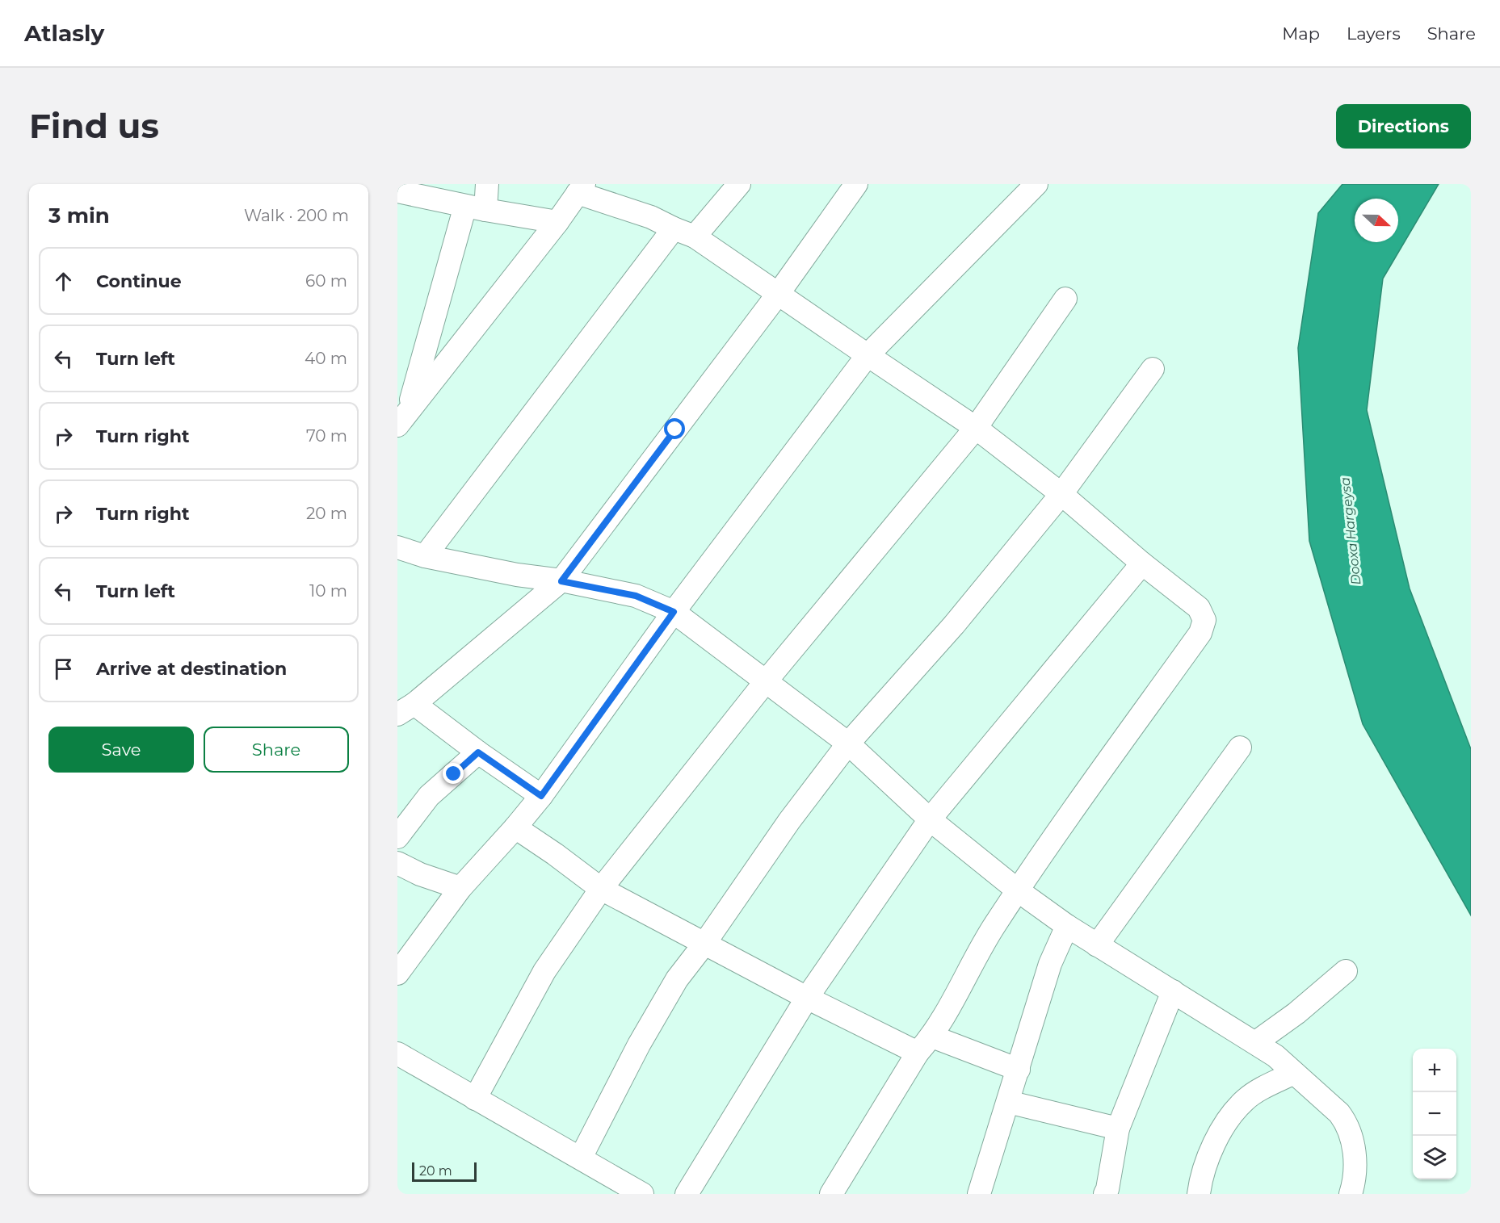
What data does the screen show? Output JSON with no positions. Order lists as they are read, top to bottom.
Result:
{
  "water": ["Dooxa Hargeysa"],
  "scale_bar": "20 m",
  "north": "right",
  "page": {
    "header": "Atlasly",
    "nav": ["Map", "Layers", "Share"],
    "buttons": [
      "Directions",
      ["Save", "Share"]
    ],
    "title": "Find us",
    "heading": ["3 min", "Walk · 200 m"],
    "list": [
      ["Continue", "60 m"],
      ["Turn left", "40 m"],
      ["Turn right", "70 m"],
      ["Turn right", "20 m"],
      ["Turn left", "10 m"],
      "Arrive at destination"
    ],
    "map_buttons": ["+", "−"],
    "scale": "20 m"
  }
}
